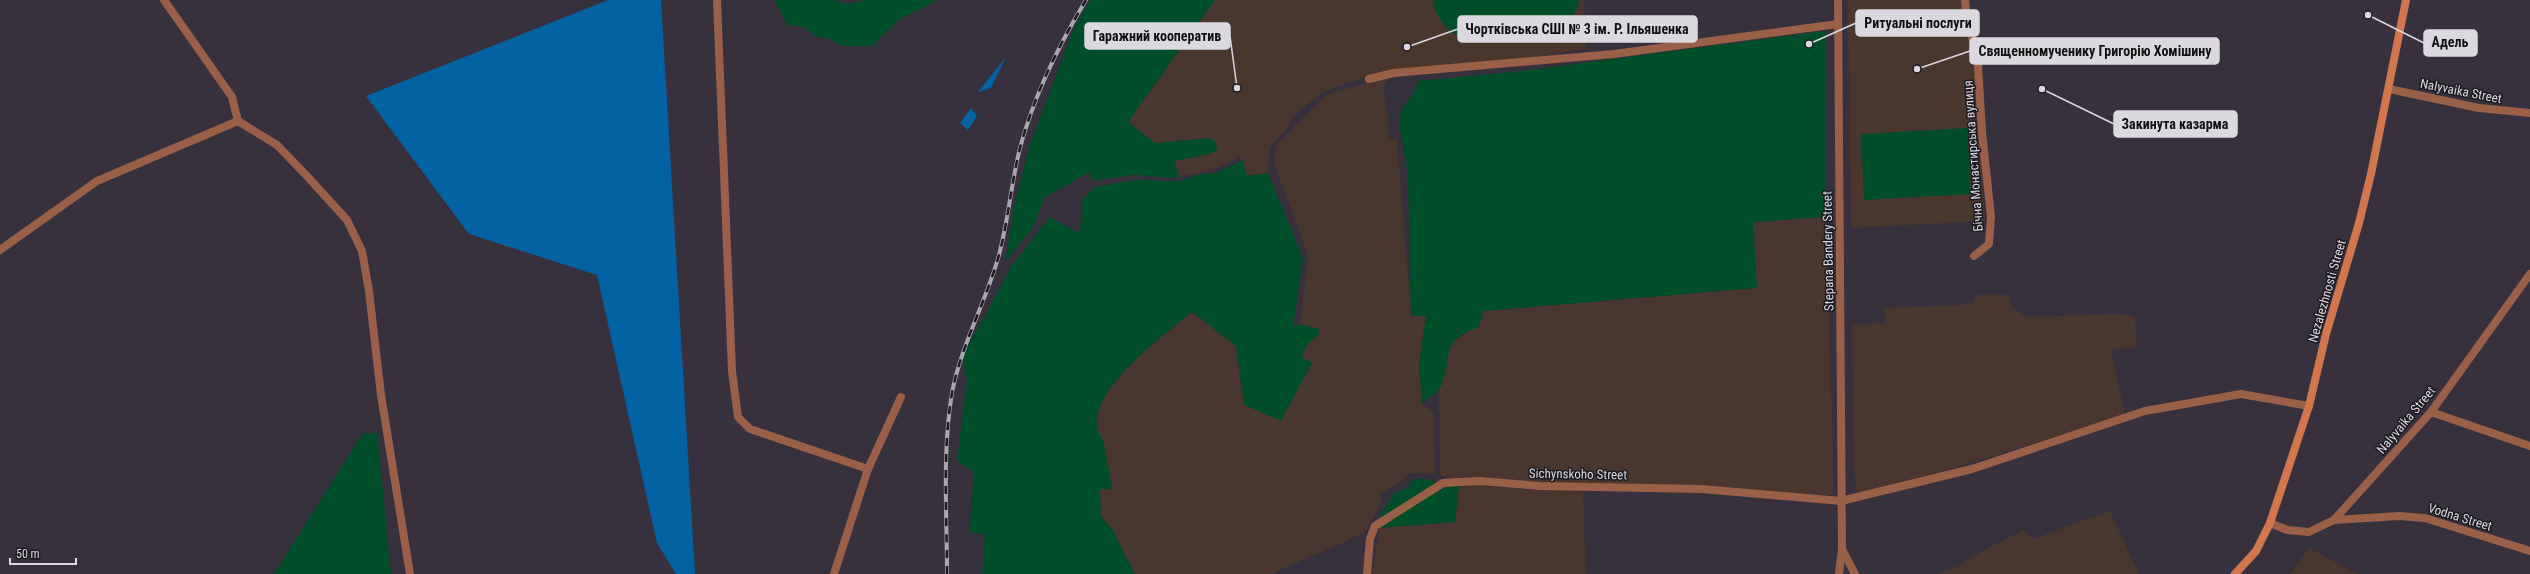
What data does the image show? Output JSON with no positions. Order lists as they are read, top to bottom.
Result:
{
  "streets": {
    "main road": ["Nezalezhnosti Street"],
    "street": [
      "Nalyvaika Street",
      "Бічна Монастирська вулиця",
      "Stepana Bandery Street",
      "Sichynskoho Street",
      "Vodna Street"
    ]
  },
  "crossings": [
    ["Nalyvaika Street", "Nezalezhnosti Street"],
    ["Nalyvaika Street", "Vodna Street"],
    ["Stepana Bandery Street", "Sichynskoho Street"]
  ],
  "places": [
    "Адель",
    "Ритуальні послуги",
    "Чортківська СШІ № 3 ім. Р. Ільяшенка",
    "Священномученику Григорію Хомішину",
    "Гаражний кооператив",
    "Закинута казарма"
  ],
  "scale_bar": "50 m"
}
